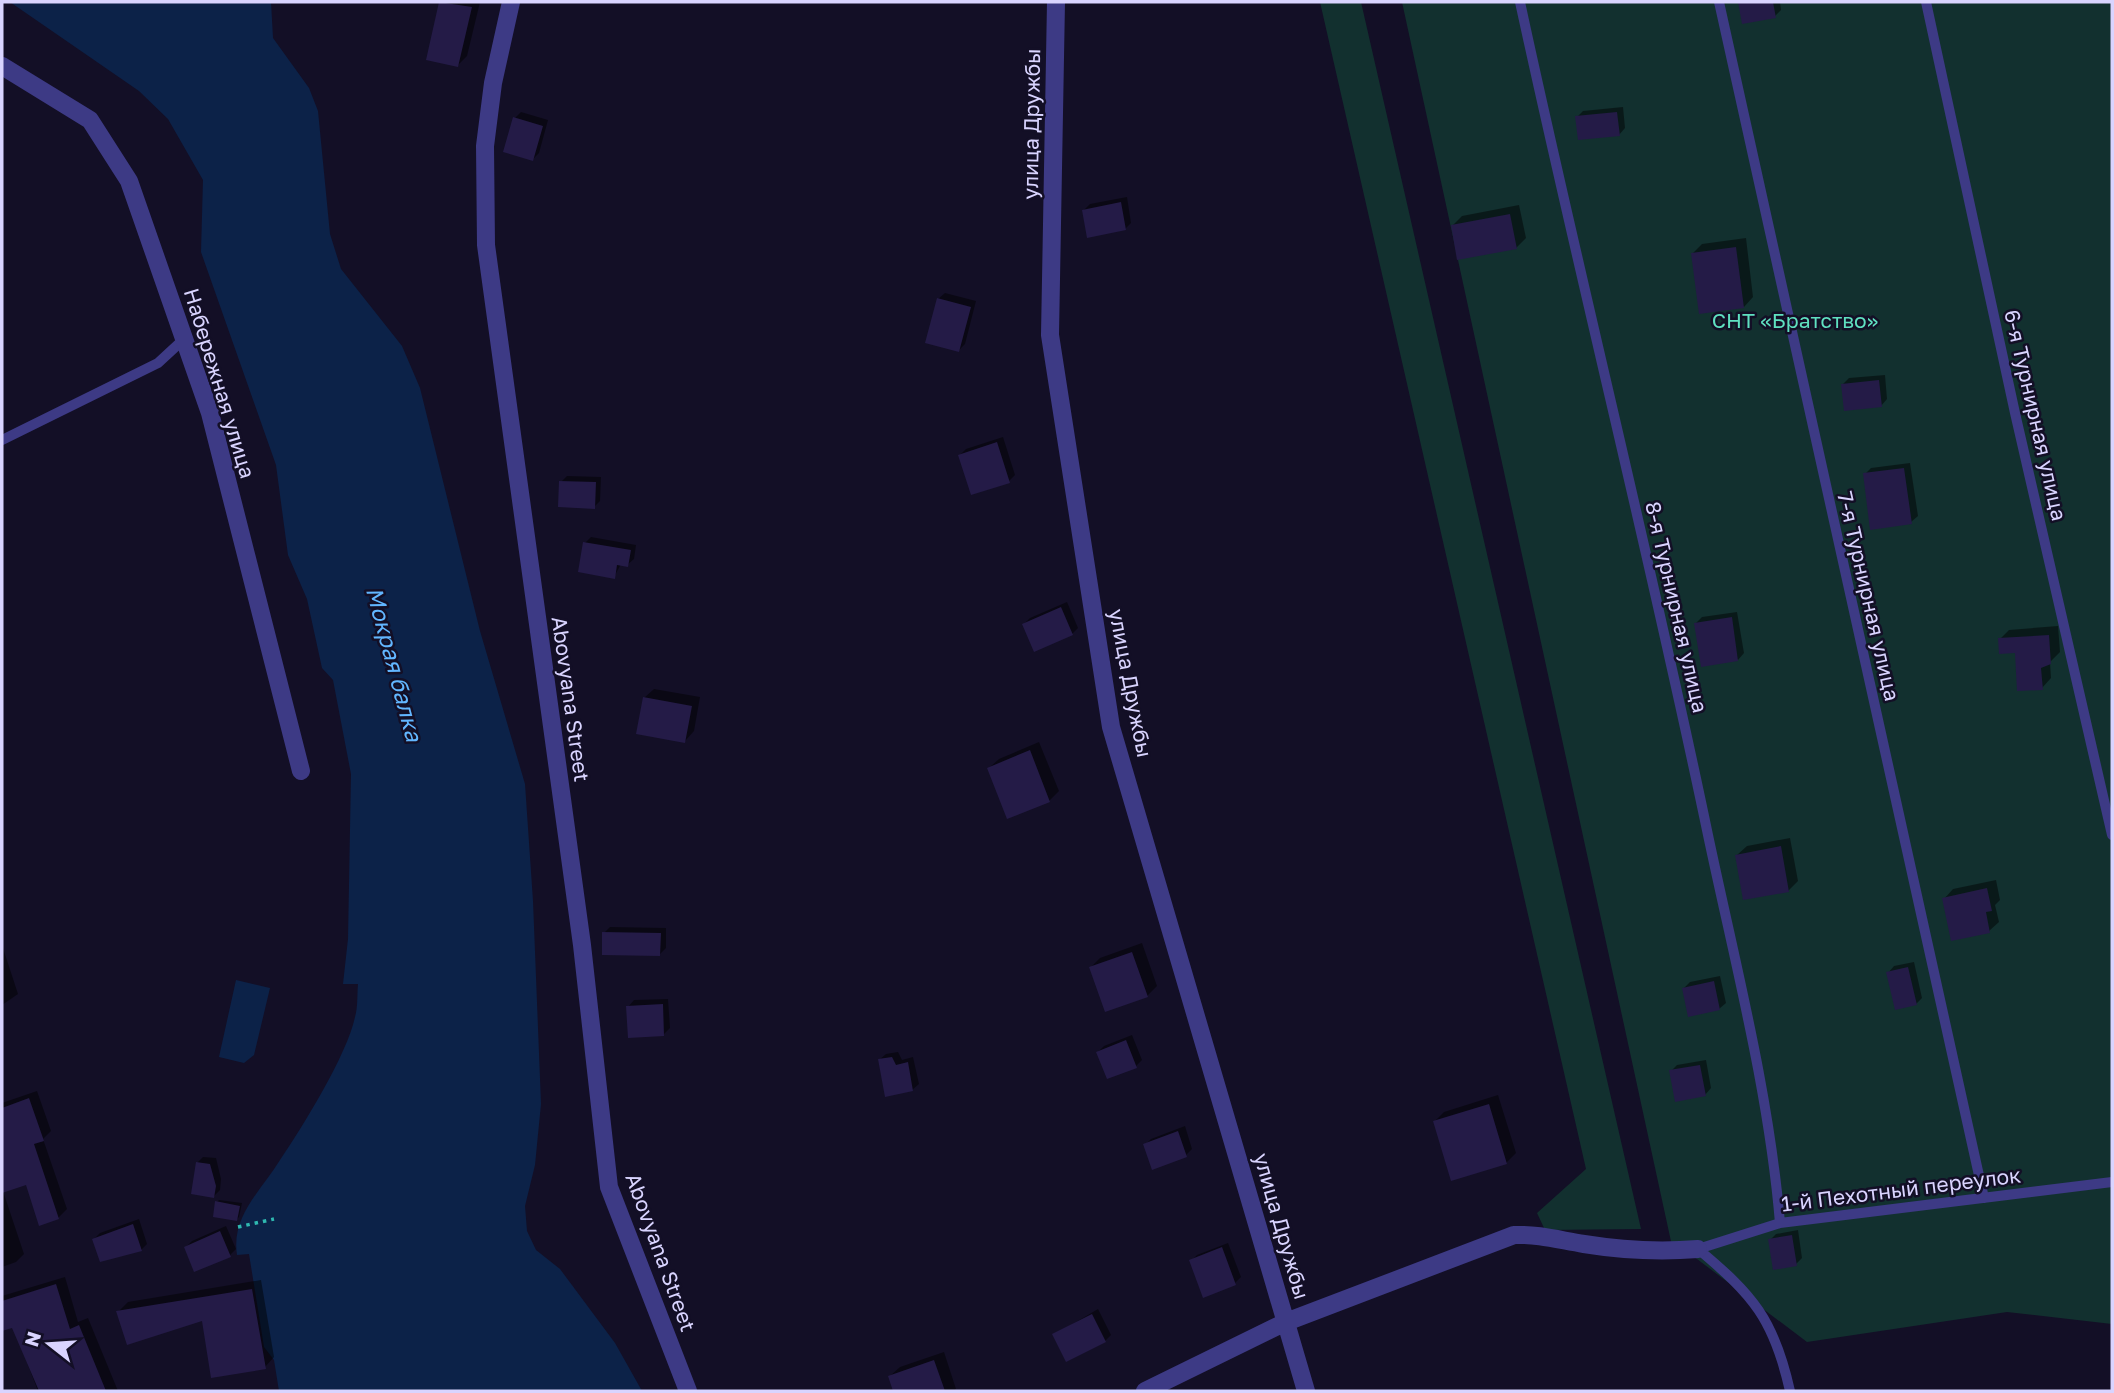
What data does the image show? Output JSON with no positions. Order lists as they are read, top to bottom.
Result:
{
  "streets": {
    "street": ["улица Дружбы", "Набережная улица", "Abovyana Street"],
    "lane": [
      "6-я Турнирная улица",
      "7-я Турнирная улица",
      "8-я Турнирная улица",
      "1-й Пехотный переулок"
    ]
  },
  "crossings": [
    ["7-я Турнирная улица", "1-й Пехотный переулок"],
    ["8-я Турнирная улица", "1-й Пехотный переулок"]
  ],
  "water": ["Мокрая балка"],
  "parks": ["СНТ «Братство»"],
  "north": "left"
}
